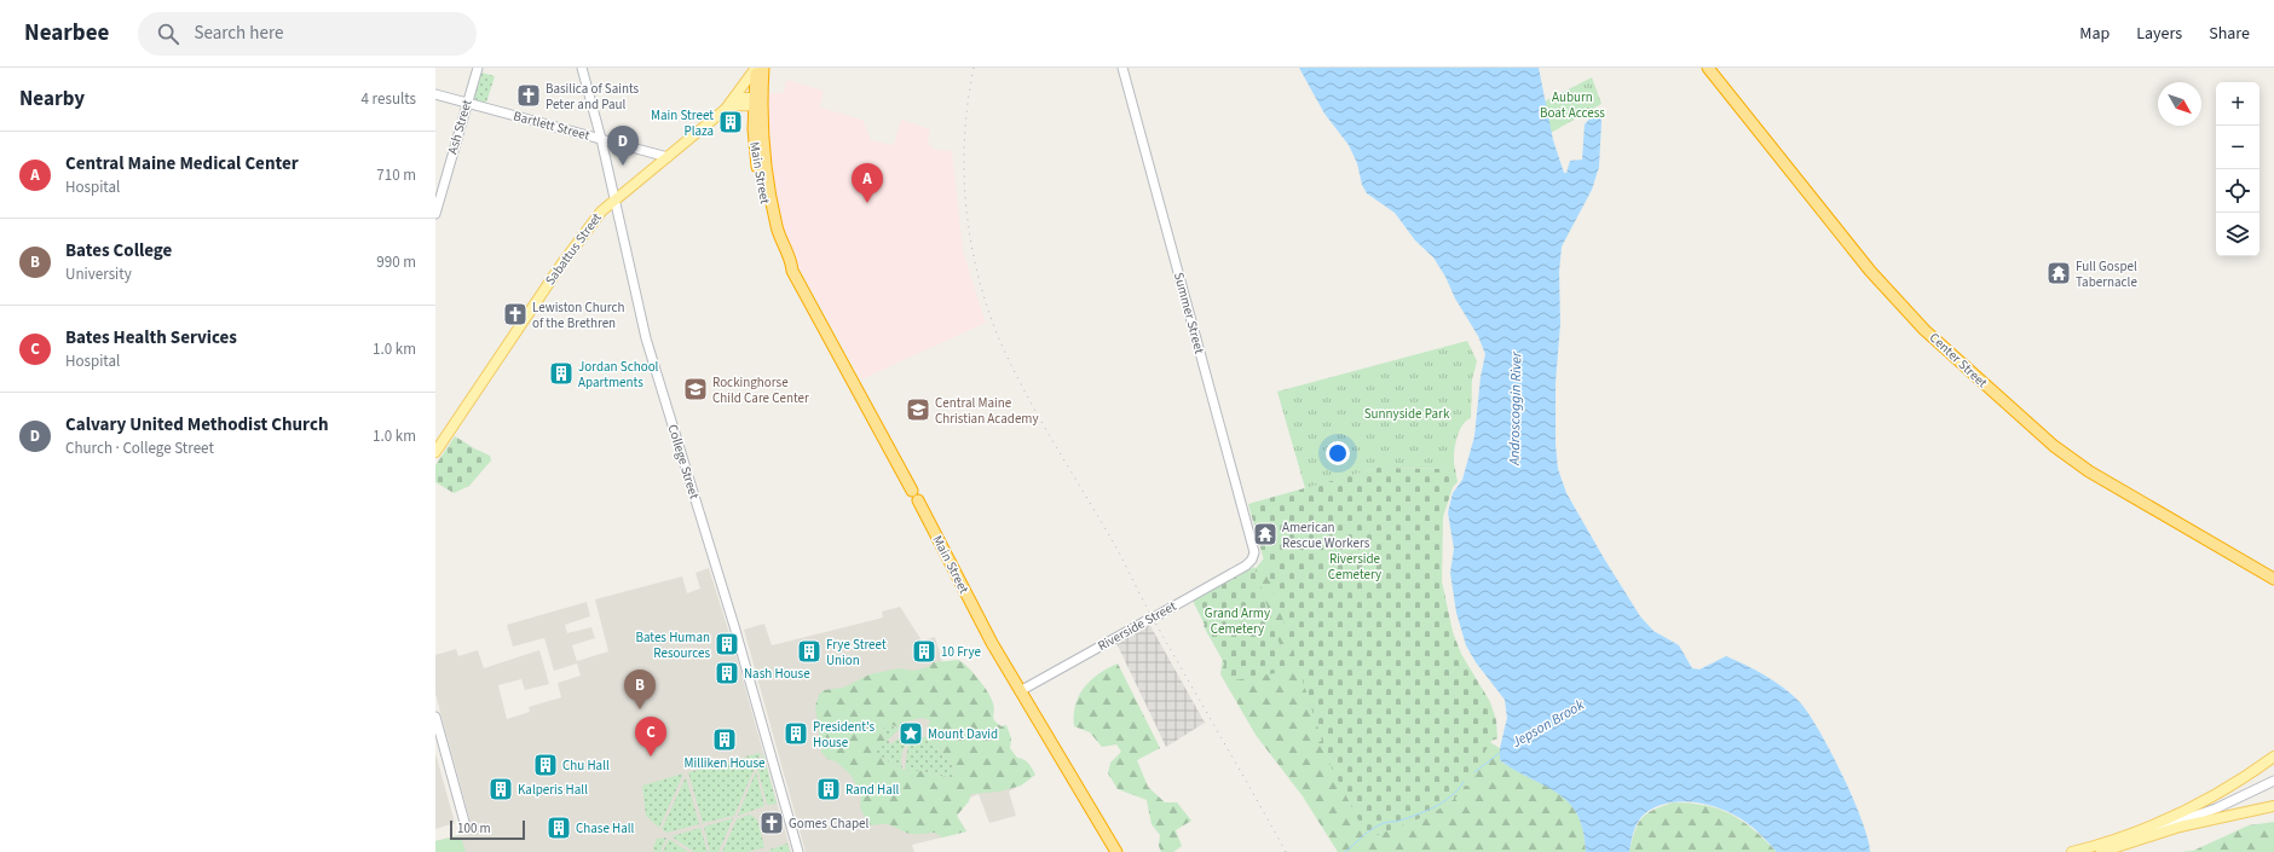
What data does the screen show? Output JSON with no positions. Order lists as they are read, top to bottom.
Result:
{
  "streets": {
    "highway": ["Main Street", "Center Street"],
    "main road": ["Sabattus Street"],
    "street": [
      "Bartlett Street",
      "Ash Street",
      "Summer Street",
      "College Street",
      "Riverside Street"
    ]
  },
  "crossings": [
    ["Bartlett Street", "Ash Street"],
    ["Bartlett Street", "Sabattus Street"],
    ["Bartlett Street", "College Street"],
    ["Main Street", "Riverside Street"],
    ["Sabattus Street", "College Street"],
    ["Summer Street", "Riverside Street"]
  ],
  "water": ["Androscoggin River", "Jepson Brook"],
  "parks": [
    "Auburn Boat Access",
    "Sunnyside Park",
    "Riverside Cemetery",
    "Grand Army Cemetery"
  ],
  "places": {
    "church": ["Basilica of Saints Peter and Paul", "Lewiston Church of the Brethren", "Gomes Chapel"],
    "building": [
      "Main Street Plaza",
      "Jordan School Apartments",
      "Bates Human Resources",
      "Frye Street Union",
      "10 Frye",
      "Nash House",
      "President's House",
      "Milliken House",
      "Chu Hall",
      "Kalperis Hall",
      "Rand Hall",
      "Chase Hall"
    ],
    "temple": ["Full Gospel Tabernacle", "American Rescue Workers"],
    "school or university": ["Rockinghorse Child Care Center", "Central Maine Christian Academy"],
    "place": ["Mount David"]
  },
  "scale_bar": "100 m",
  "north": "bottom right",
  "page": {
    "header": "Nearbee",
    "search": "Search here",
    "nav": ["Map", "Layers", "Share"],
    "heading": ["Nearby", "4 results"],
    "map_buttons": ["+", "−"],
    "pins": [
      "D",
      "A",
      "B",
      "C"
    ],
    "list": [
      {
        "mark": "A",
        "name": "Central Maine Medical Center",
        "note": "Hospital",
        "value": "710 m"
      },
      {
        "mark": "B",
        "name": "Bates College",
        "note": "University",
        "value": "990 m"
      },
      {
        "mark": "C",
        "name": "Bates Health Services",
        "note": "Hospital",
        "value": "1.0 km"
      },
      {
        "mark": "D",
        "name": "Calvary United Methodist Church",
        "note": "Church · College Street",
        "value": "1.0 km"
      }
    ],
    "scale": "100 m"
  }
}
